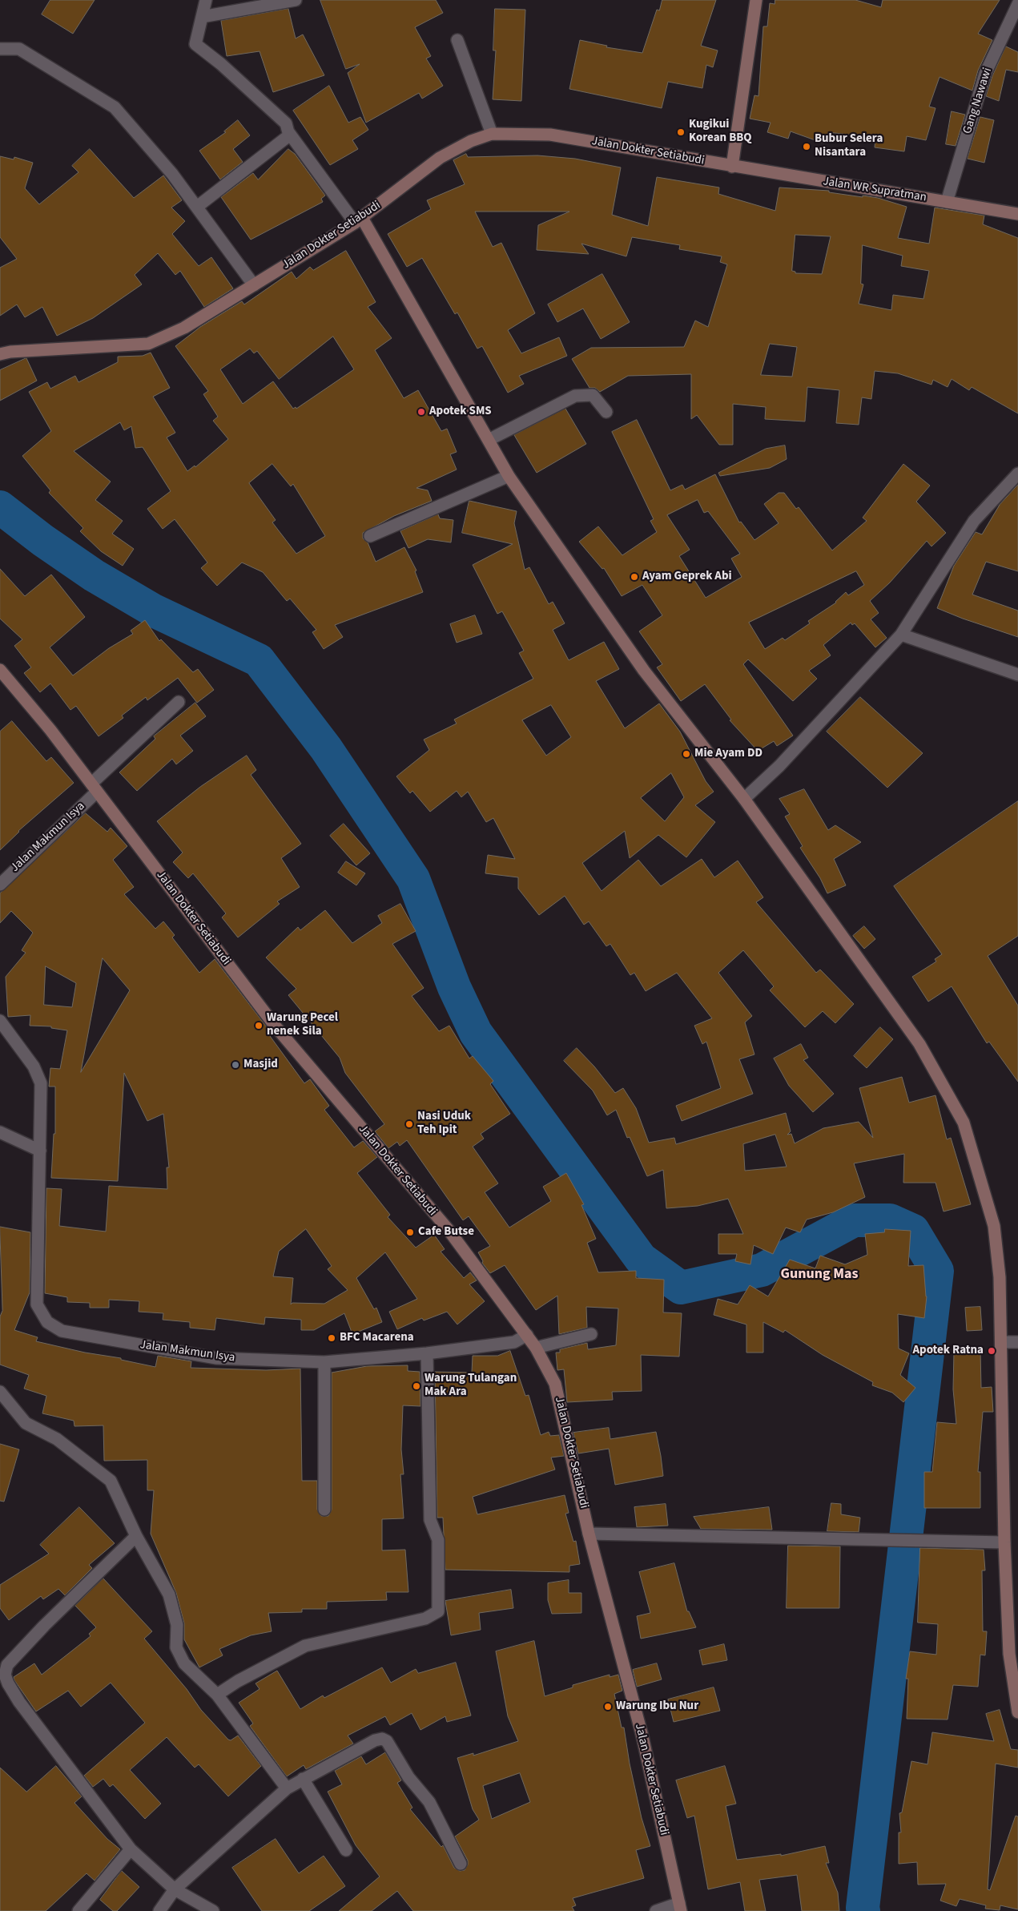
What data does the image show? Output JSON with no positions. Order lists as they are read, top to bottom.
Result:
{
  "streets": {
    "street": [
      "Gang Nawawi",
      "Jalan Dokter Setiabudi",
      "Jalan WR Supratman",
      "Jalan Makmun Isya"
    ]
  },
  "crossings": [
    ["Gang Nawawi", "Jalan WR Supratman"],
    ["Jalan Dokter Setiabudi", "Jalan WR Supratman"],
    ["Jalan Dokter Setiabudi", "Jalan Makmun Isya"]
  ],
  "districts": ["Gunung Mas"],
  "places": [
    "Kugikui Korean BBQ",
    "Bubur Selera Nisantara",
    "Apotek SMS",
    "Ayam Geprek Abi",
    "Mie Ayam DD",
    "Warung Pecel nenek Sila",
    "Masjid",
    "Nasi Uduk Teh Ipit",
    "Cafe Butse",
    "BFC Macarena",
    "Apotek Ratna",
    "Warung Tulangan Mak Ara",
    "Warung Ibu Nur"
  ]
}
